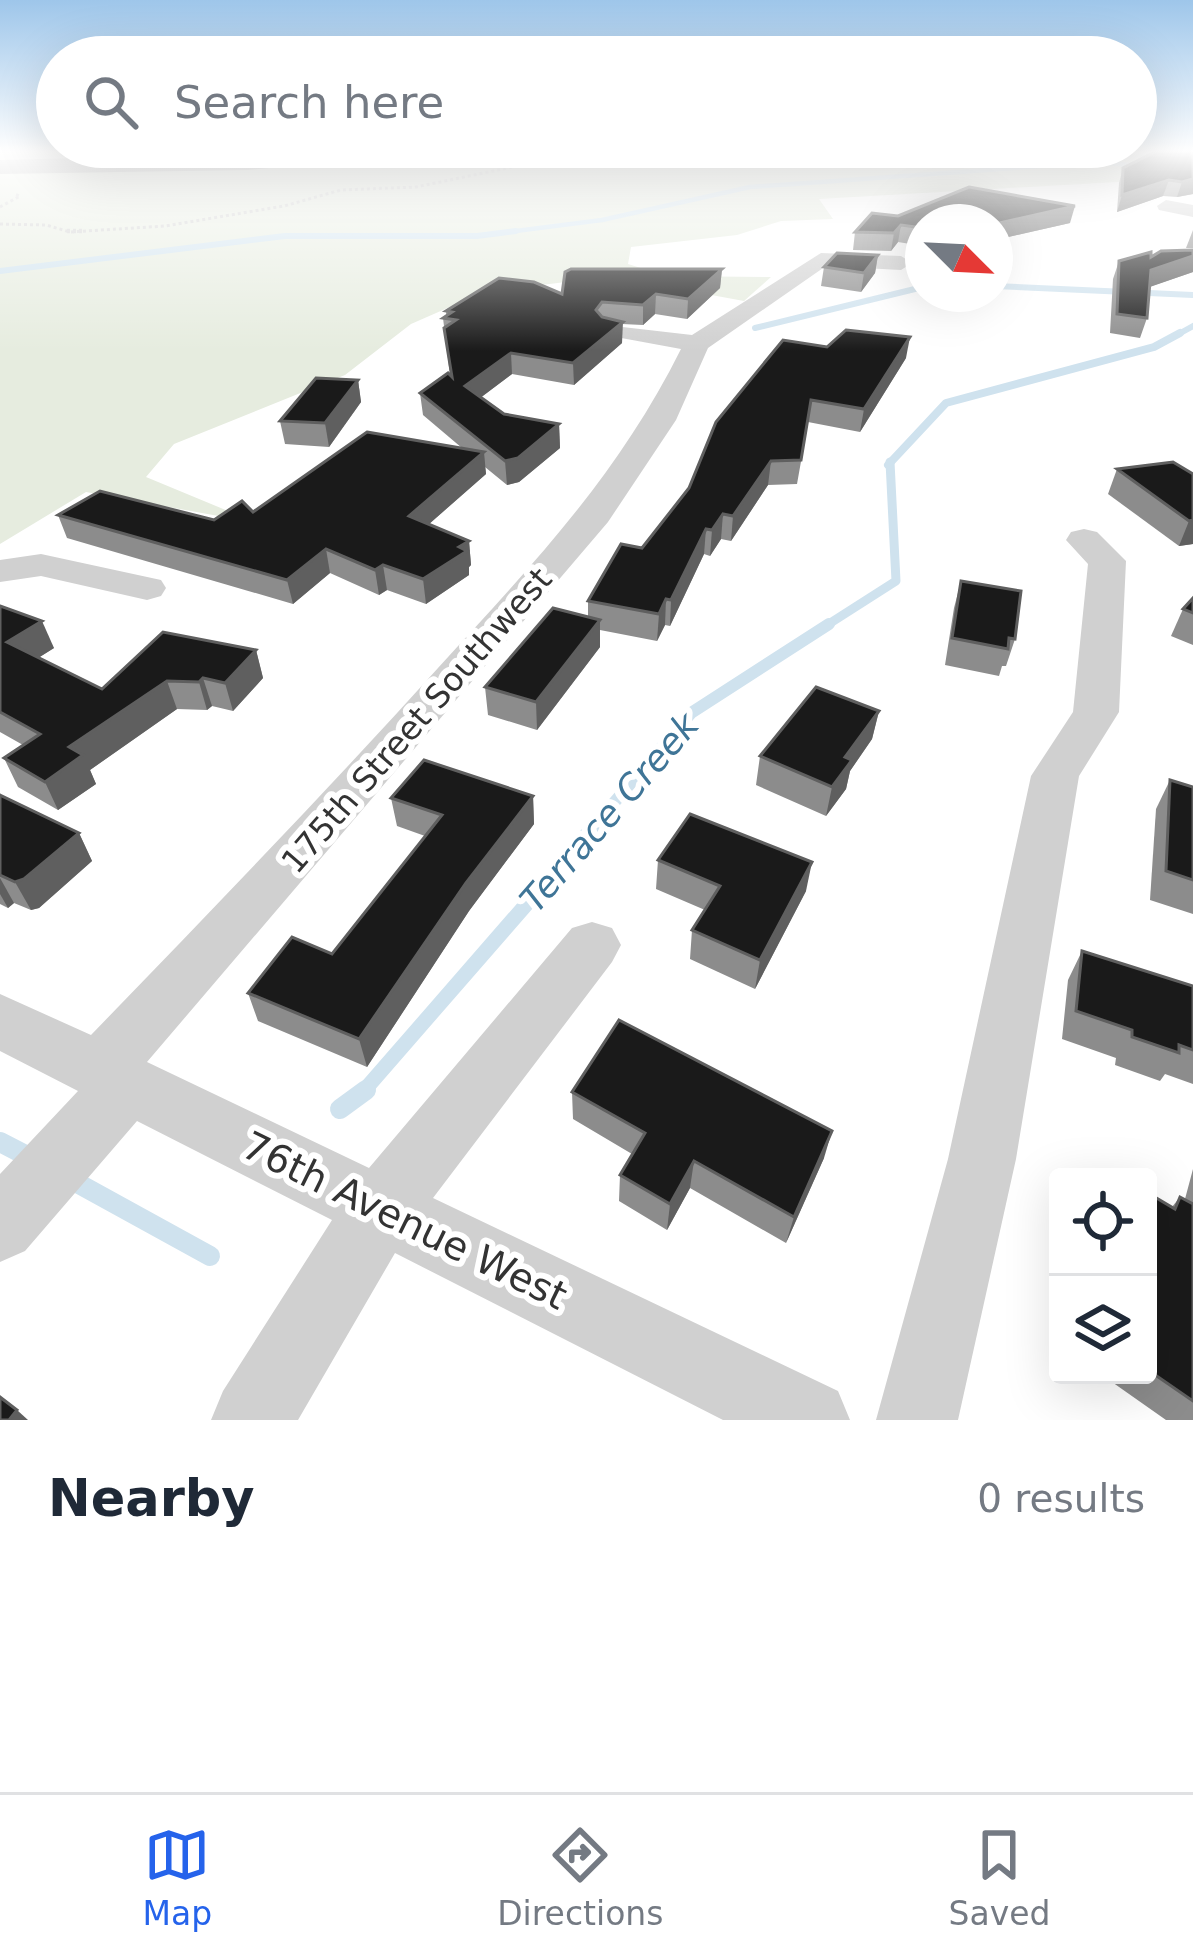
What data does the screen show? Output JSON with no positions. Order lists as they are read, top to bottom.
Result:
{
  "streets": {
    "street": ["175th Street Southwest", "76th Avenue West"]
  },
  "crossings": [
    ["175th Street Southwest", "76th Avenue West"]
  ],
  "water": ["Terrace Creek"],
  "north": "bottom right",
  "page": {
    "search": "Search here",
    "heading": ["Nearby", "0 results"],
    "nav": ["Map", "Directions", "Saved"]
  }
}
